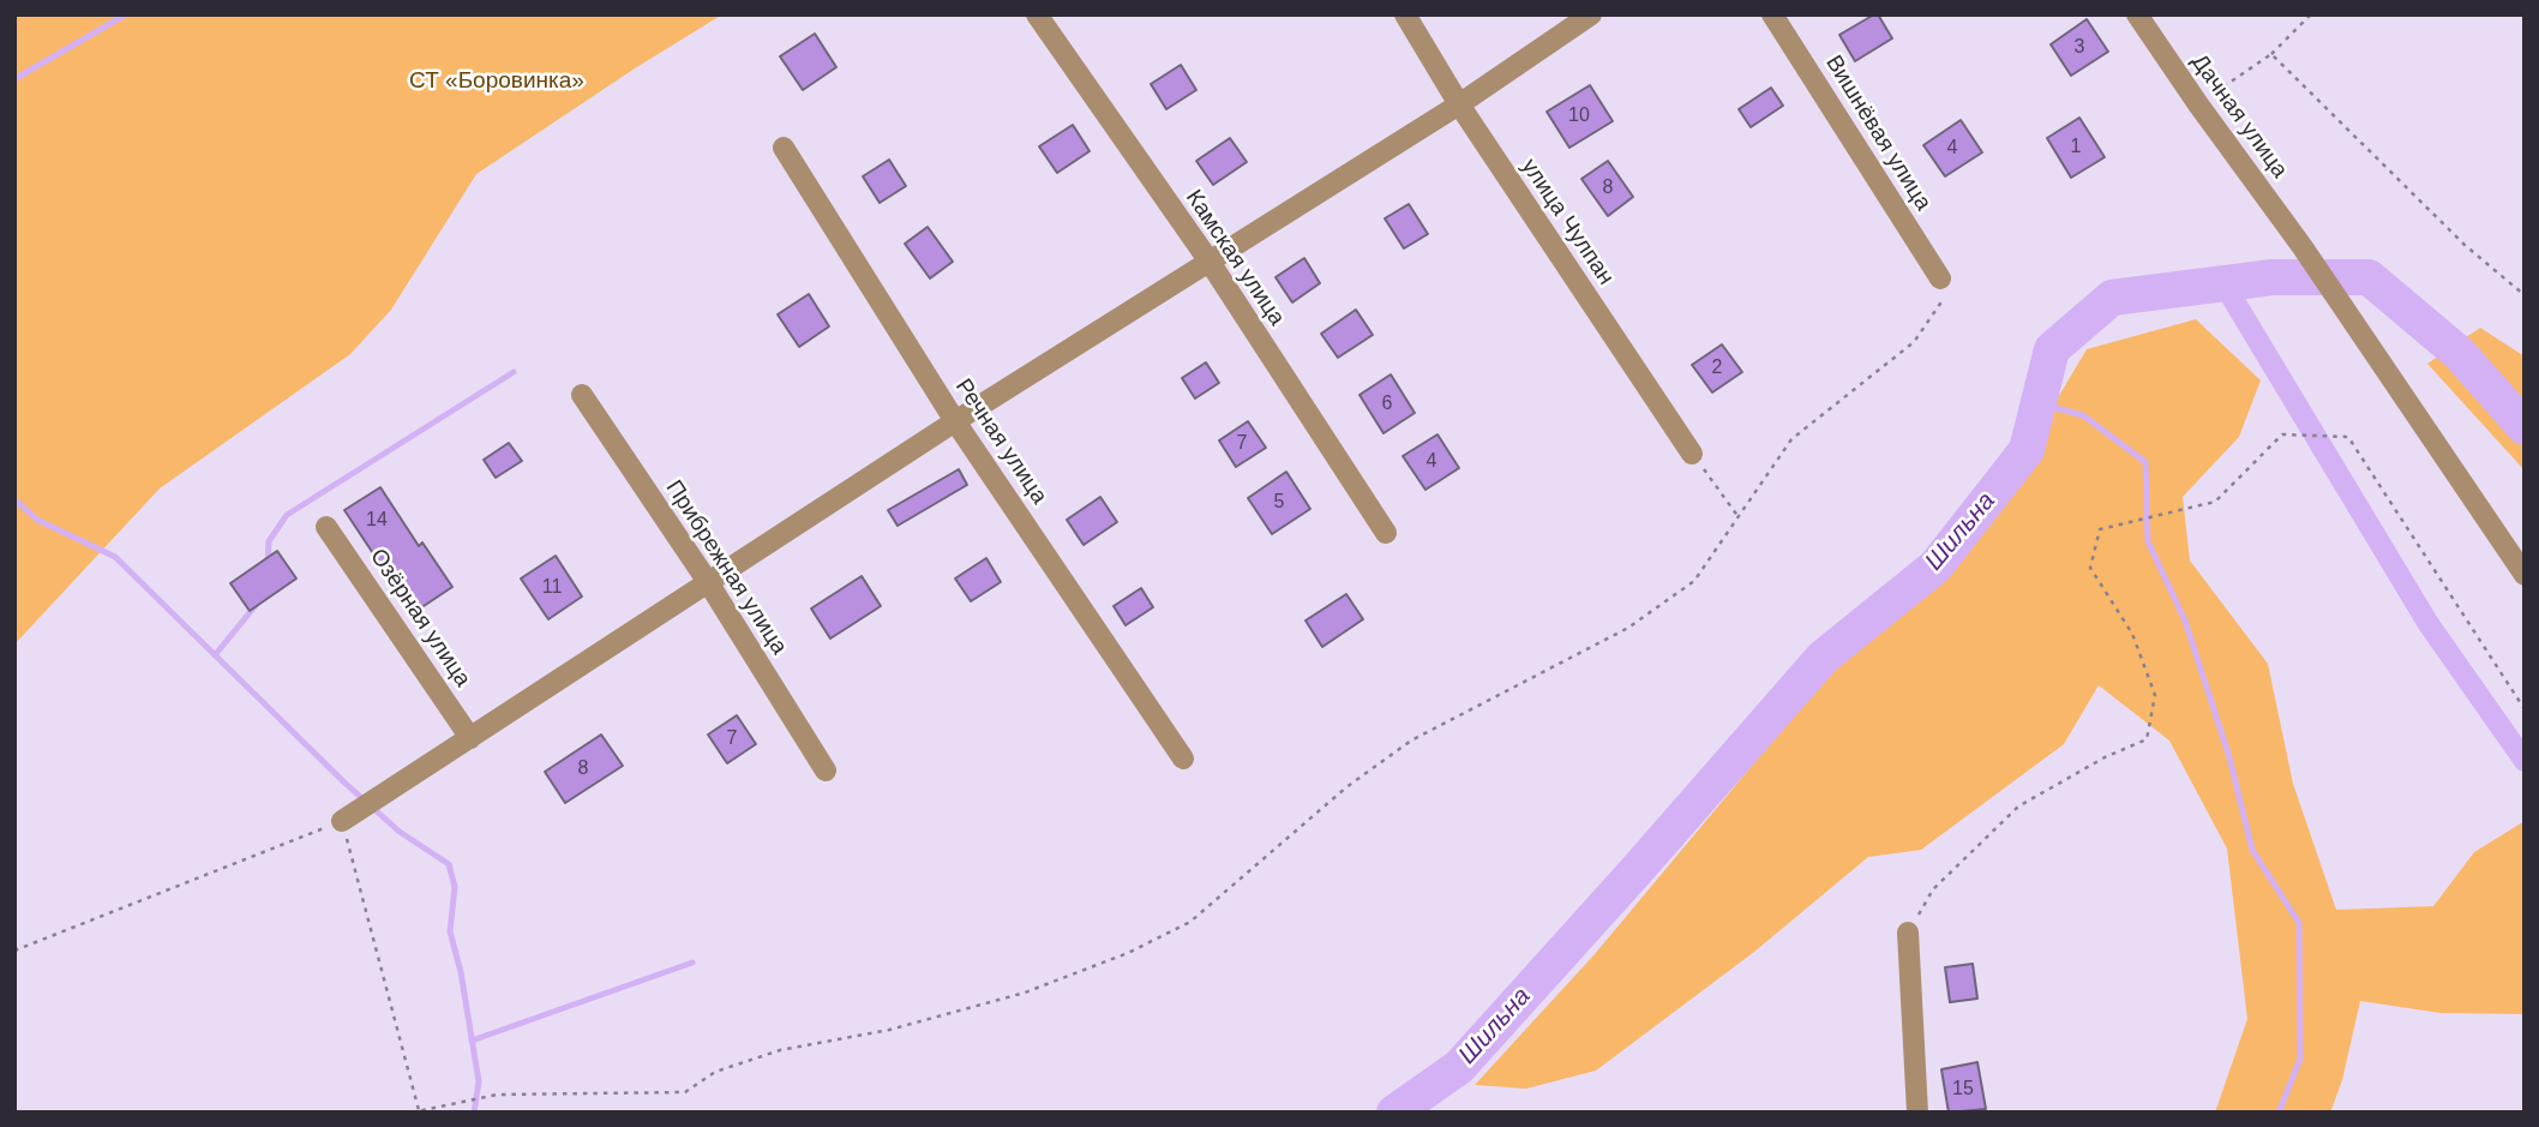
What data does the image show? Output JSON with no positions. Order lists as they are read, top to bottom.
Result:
{
  "streets": {
    "street": [
      "Дачная улица",
      "Вишнёвая улица",
      "улица Чулпан",
      "Камская улица",
      "Речная улица",
      "Прибрежная улица",
      "Озёрная улица"
    ]
  },
  "water": ["Шильна"],
  "parks": ["СТ «Боровинка»"],
  "house_numbers": [
    "3",
    "10",
    "1",
    "4",
    "8",
    "2",
    "6",
    "7",
    "4",
    "5",
    "14",
    "11",
    "7",
    "8",
    "15"
  ]
}
